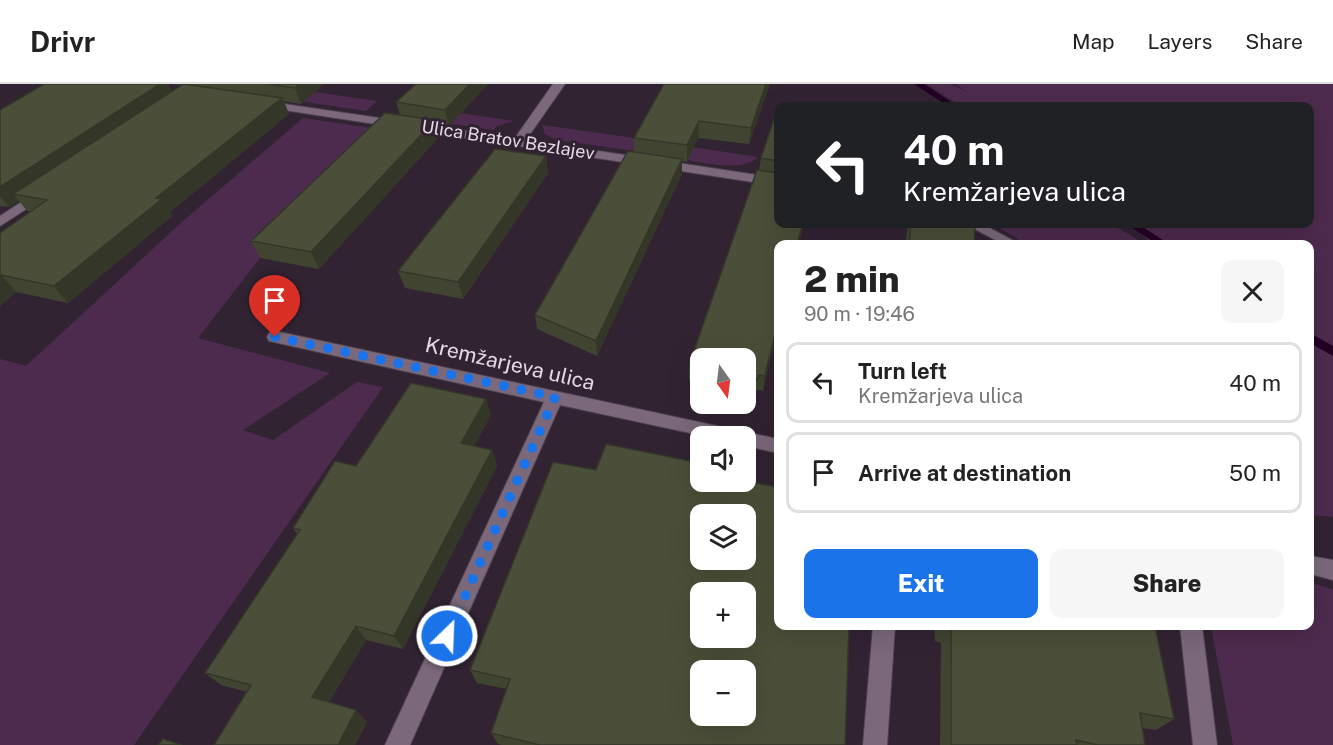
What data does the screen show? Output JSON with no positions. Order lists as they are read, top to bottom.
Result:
{
  "streets": {
    "street": ["Ulica Bratov Bezlajev", "Kremžarjeva ulica"]
  },
  "north": "bottom",
  "page": {
    "header": "Drivr",
    "nav": ["Map", "Layers", "Share"],
    "turn": ["40 m", "Kremžarjeva ulica"],
    "heading": ["2 min", "90 m · 19:46"],
    "list": [
      {
        "name": "Turn left",
        "note": "Kremžarjeva ulica",
        "value": "40 m"
      },
      {
        "name": "Arrive at destination",
        "value": "50 m"
      }
    ],
    "map_buttons": ["+", "−"],
    "buttons": ["Exit", "Share"]
  }
}
